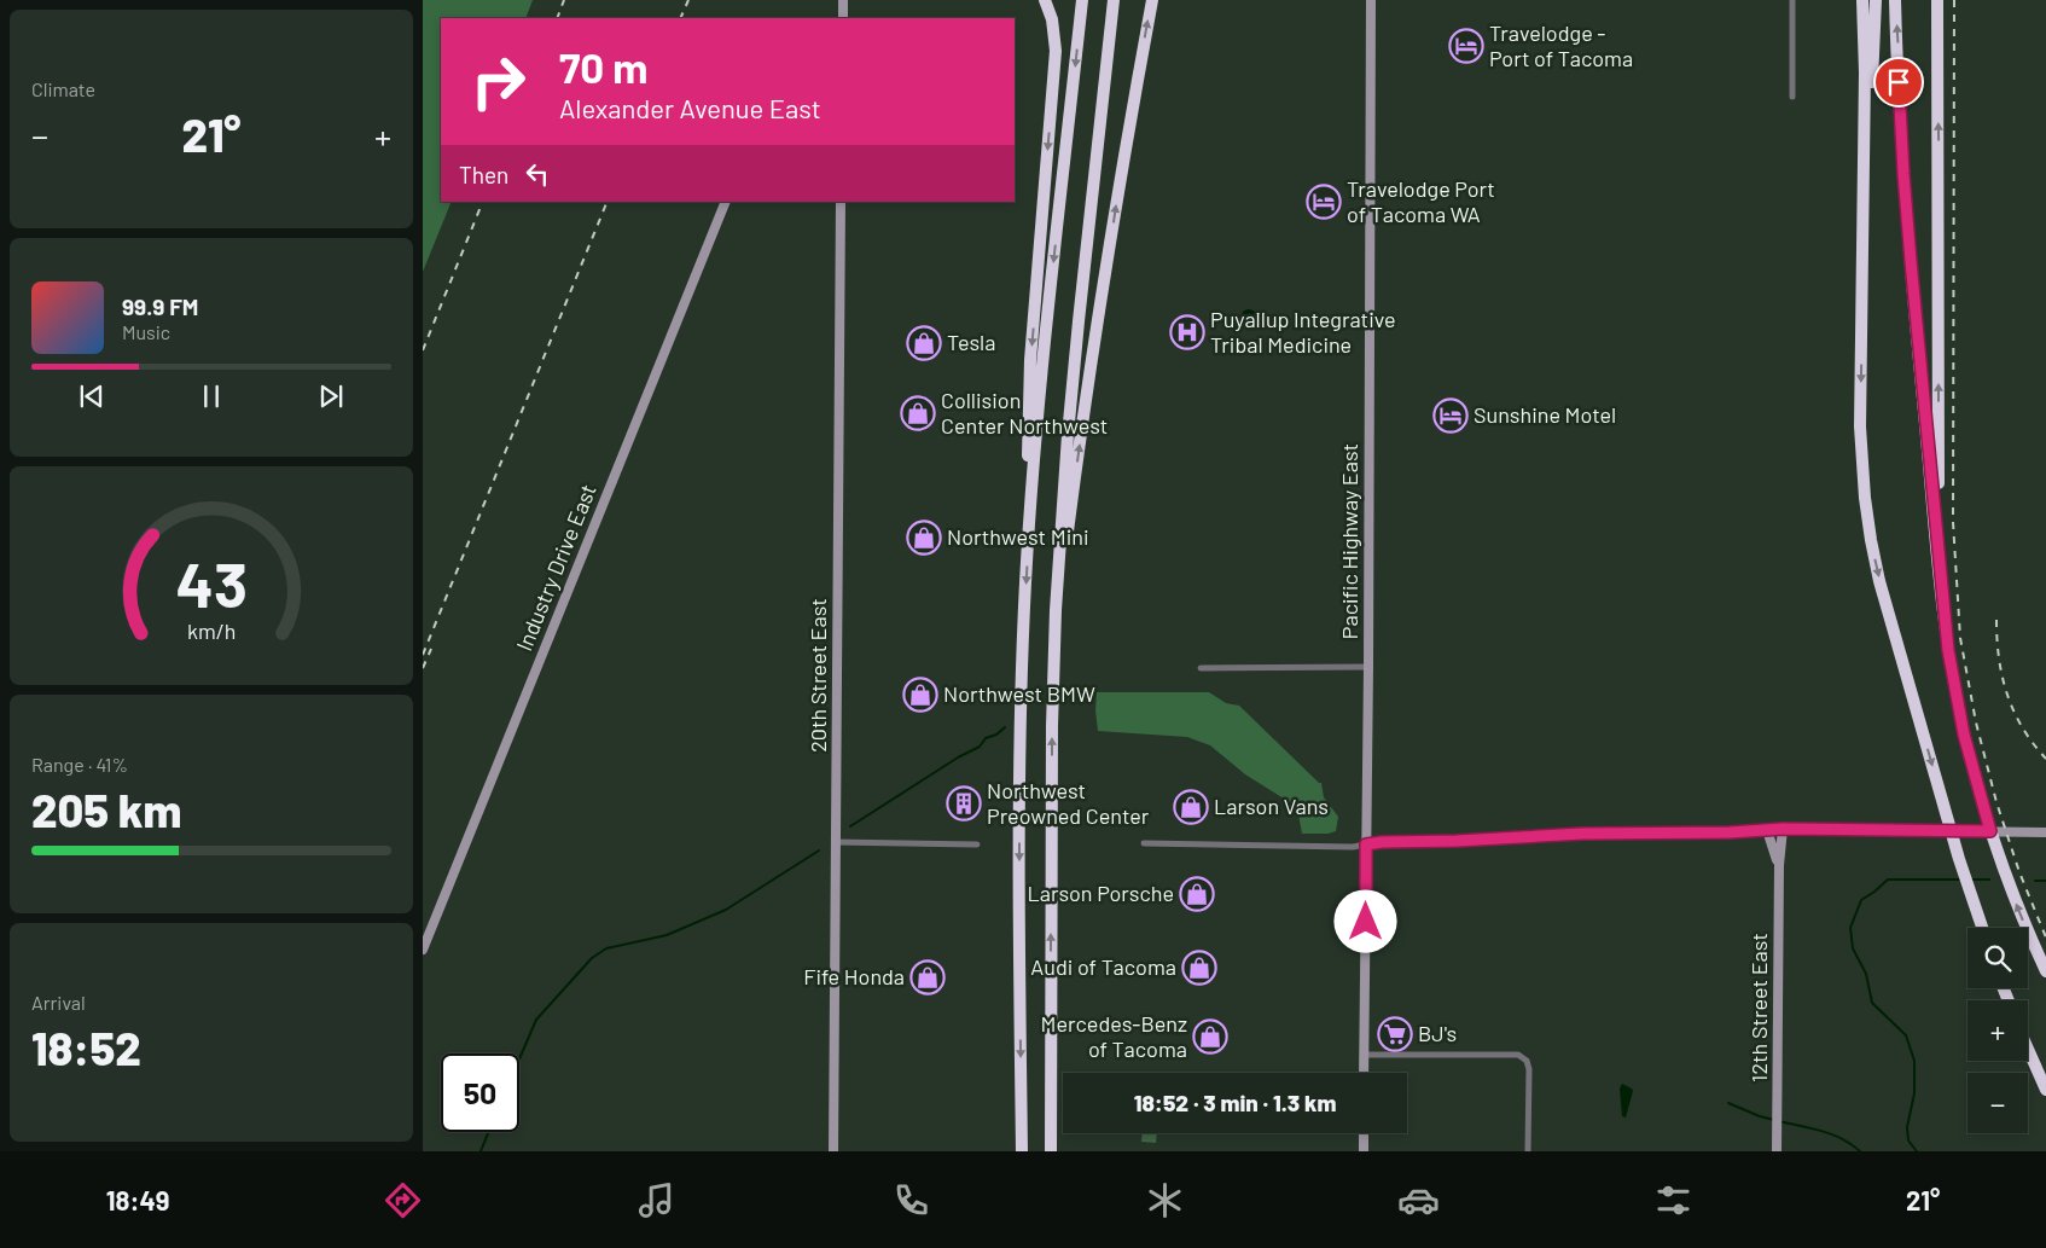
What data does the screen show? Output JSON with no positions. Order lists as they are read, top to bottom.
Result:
{
  "streets": {
    "main road": [
      "Pacific Highway East",
      "Industry Drive East",
      "20th Street East",
      "12th Street East"
    ]
  },
  "places": {
    "hotel": ["Travelodge - Port of Tacoma", "Travelodge Port of Tacoma WA", "Sunshine Motel"],
    "hospital": ["Puyallup Integrative Tribal Medicine"],
    "shop": [
      "Tesla",
      "Collision Center Northwest",
      "Northwest Mini",
      "Northwest BMW",
      "Larson Vans",
      "Larson Porsche",
      "Audi of Tacoma",
      "Fife Honda",
      "Mercedes-Benz of Tacoma"
    ],
    "building": ["Northwest Preowned Center"],
    "supermarket": ["BJ's"]
  },
  "page": {
    "tile": [
      "Climate",
      ["Range · 41%", "205 km"],
      ["Arrival", "18:52"]
    ],
    "turn": ["70 m", "Alexander Avenue East"],
    "heat": ["−", "21°", "+"],
    "then": "Then",
    "song": ["99.9 FM", "Music"],
    "map_buttons": ["+", "−"],
    "limit": "50",
    "trip": "18:52 · 3 min · 1.3 km",
    "tabs": ["18:49", "21°"],
    "gauge": ["43", "km/h"]
  }
}
